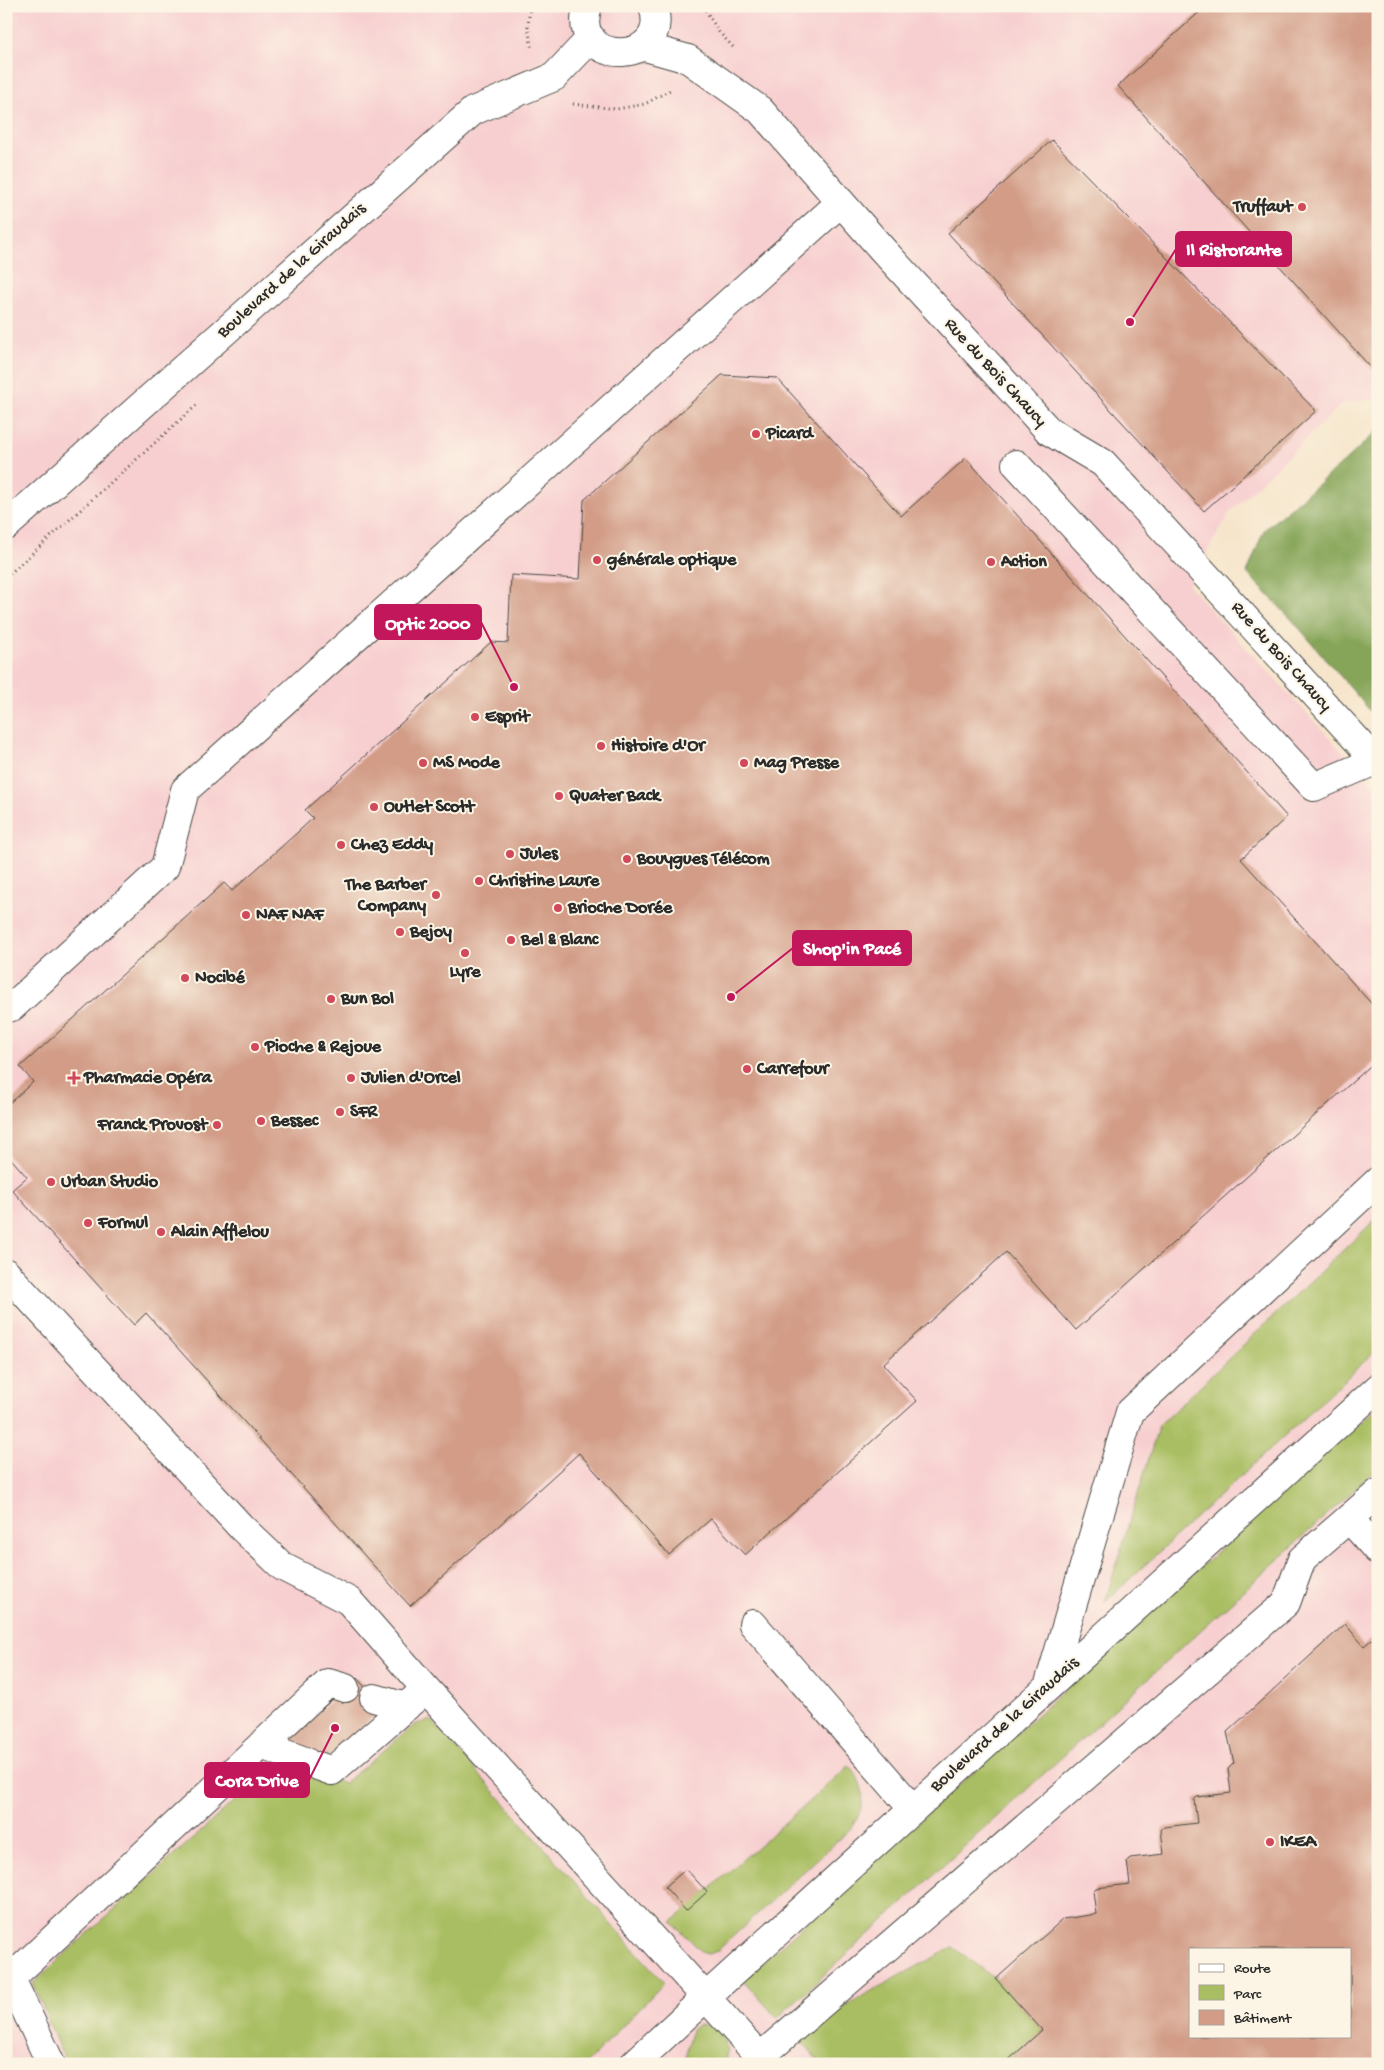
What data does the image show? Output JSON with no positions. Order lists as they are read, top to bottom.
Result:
{
  "streets": {
    "lane": ["Boulevard de la Giraudais", "Rue du Bois Chaucy"]
  },
  "places": {
    "other": [
      "Truffaut",
      "Il Ristorante",
      "Picard",
      "générale optique",
      "Action",
      "Optic 2000",
      "Esprit",
      "Histoire d'Or",
      "MS Mode",
      "Mag Presse",
      "Quater Back",
      "Outlet Scott",
      "Chez Eddy",
      "Jules",
      "Bouygues Télécom",
      "Christine Laure",
      "The Barber Company",
      "Brioche Dorée",
      "NAF NAF",
      "Bejoy",
      "Bel & Blanc",
      "Lyre",
      "Nocibé",
      "Shop'in Pacé",
      "Bun Bol",
      "Pioche & Rejoue",
      "Carrefour",
      "Julien d'Orcel",
      "SFR",
      "Bessec",
      "Franck Provost",
      "Urban Studio",
      "Formul",
      "Alain Afflelou",
      "Cora Drive",
      "IKEA"
    ],
    "health": ["Pharmacie Opéra"]
  },
  "legend": ["Route", "Parc", "Bâtiment"]
}
